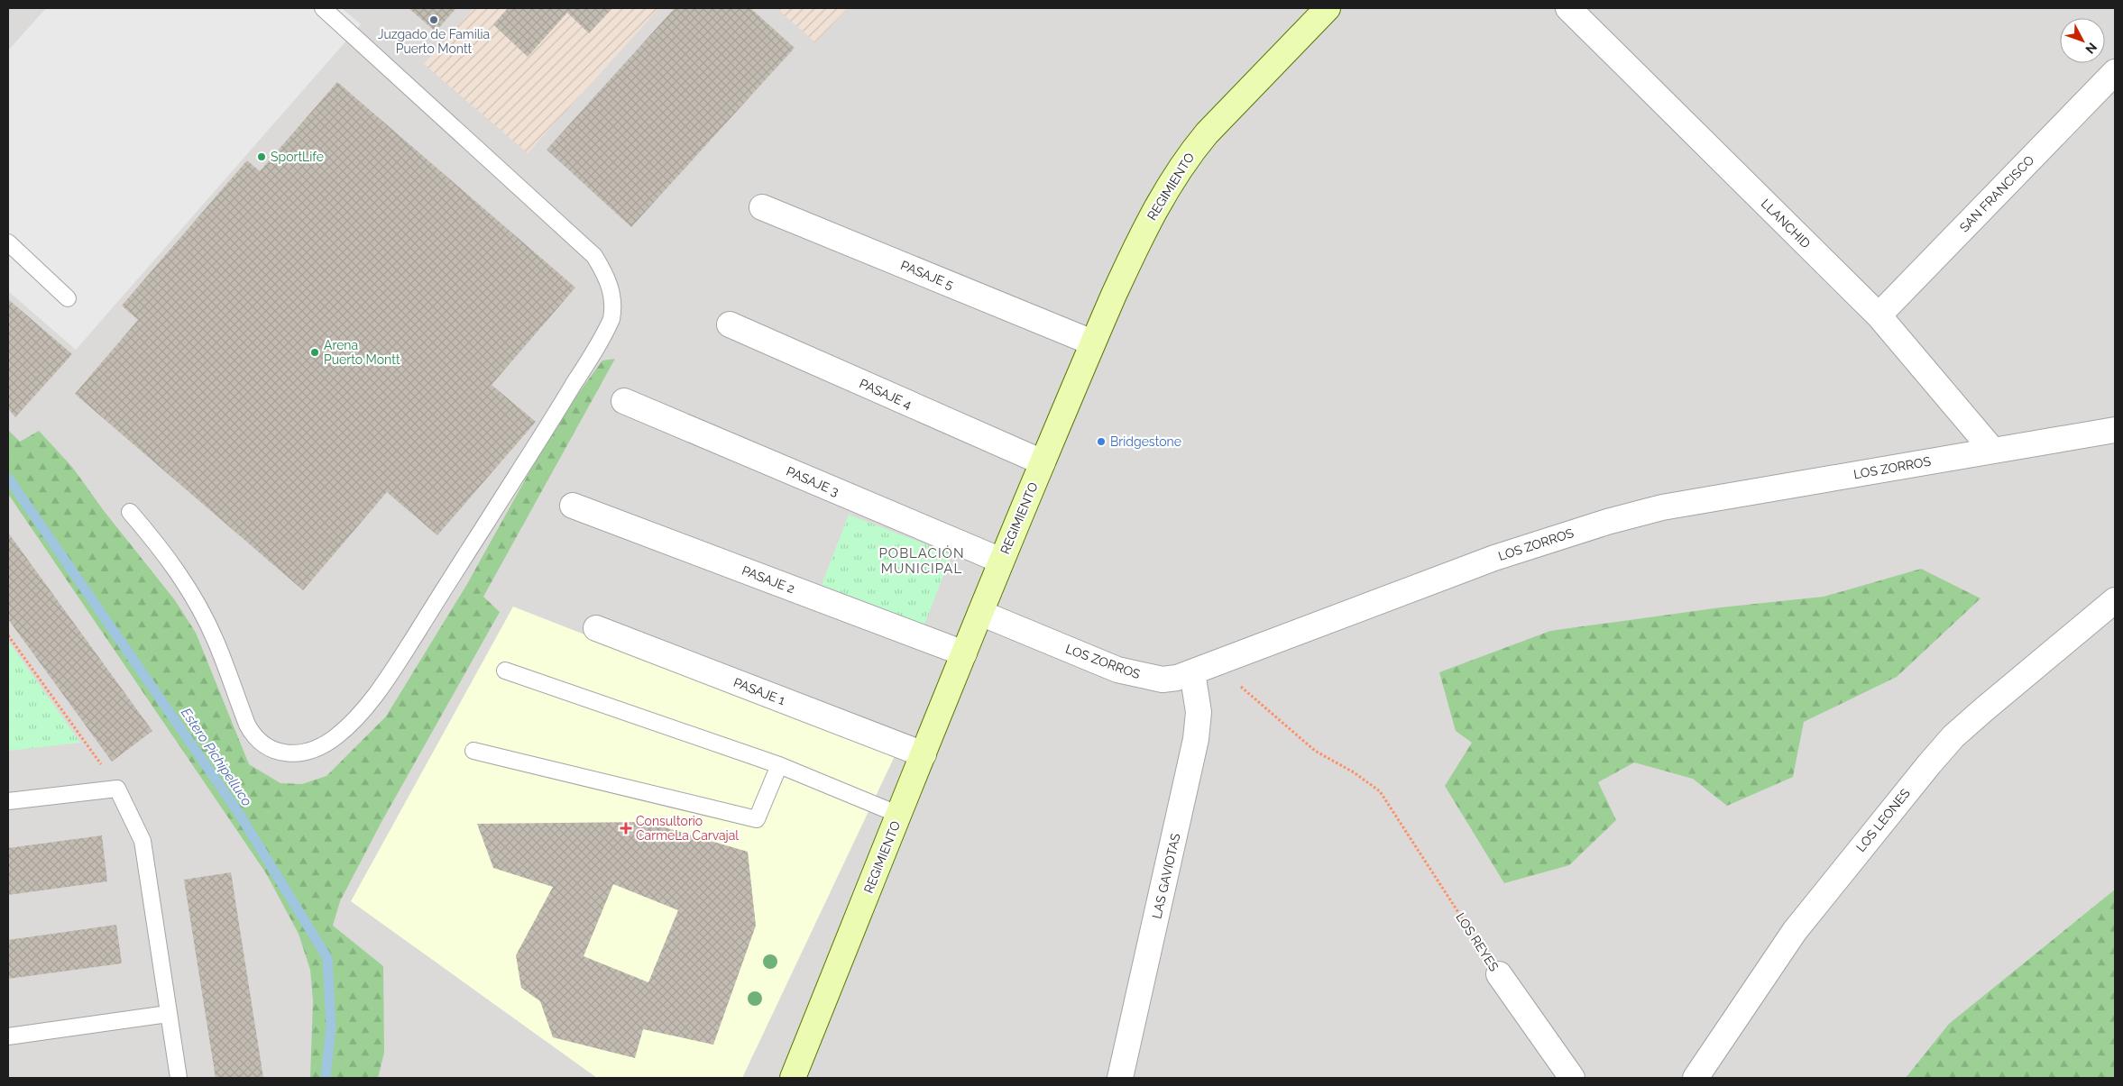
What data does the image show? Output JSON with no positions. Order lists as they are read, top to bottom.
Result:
{
  "streets": {
    "main road": ["REGIMIENTO"],
    "street": [
      "SAN FRANCISCO",
      "LLANCHID",
      "PASAJE 5",
      "PASAJE 4",
      "LOS ZORROS",
      "PASAJE 3",
      "PASAJE 2",
      "PASAJE 1",
      "LOS LEONES",
      "LAS GAVIOTAS",
      "LOS REYES"
    ]
  },
  "crossings": [
    ["REGIMIENTO", "PASAJE 5"],
    ["REGIMIENTO", "PASAJE 4"],
    ["REGIMIENTO", "LOS ZORROS"],
    ["REGIMIENTO", "PASAJE 3"],
    ["REGIMIENTO", "PASAJE 2"],
    ["REGIMIENTO", "PASAJE 1"],
    ["SAN FRANCISCO", "LLANCHID"],
    ["LLANCHID", "LOS ZORROS"],
    ["LOS ZORROS", "LAS GAVIOTAS"],
    ["LOS ZORROS", "LOS REYES"]
  ],
  "districts": ["POBLACIÓN MUNICIPAL"],
  "water": ["Estero Pichipelluco"],
  "places": {
    "other": [
      "Juzgado de Familia Puerto Montt",
      "SportLife",
      "Arena Puerto Montt",
      "Bridgestone"
    ],
    "health": ["Consultorio CarmeLa Carvajal"]
  },
  "north": "bottom right"
}
